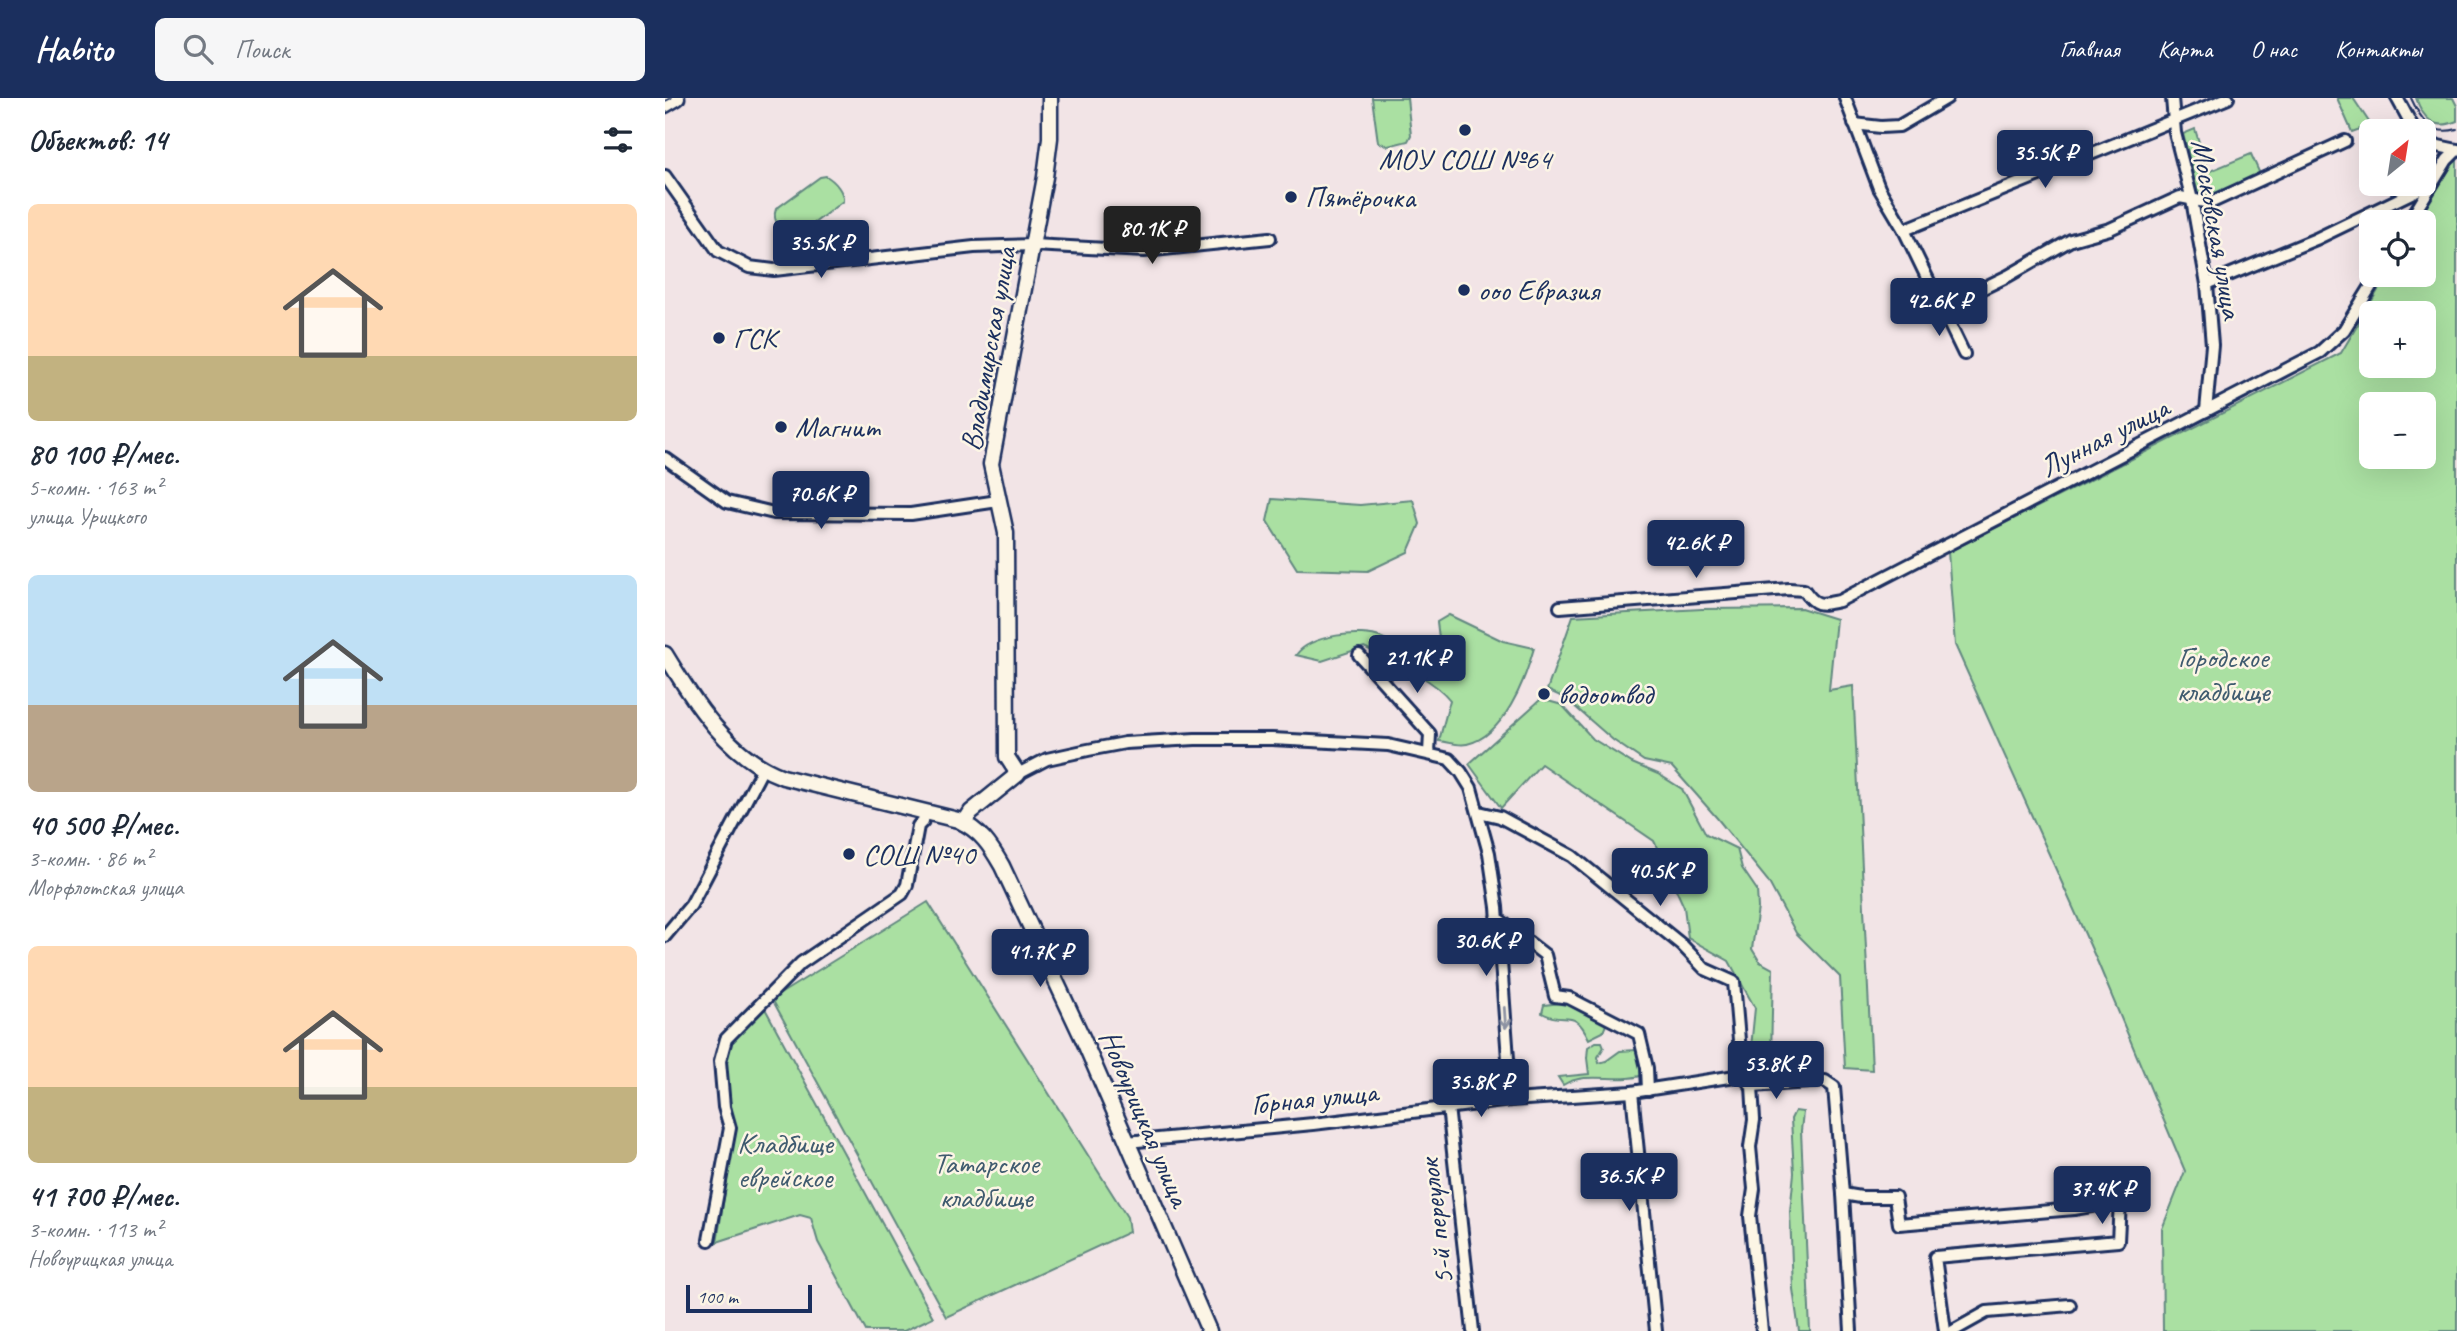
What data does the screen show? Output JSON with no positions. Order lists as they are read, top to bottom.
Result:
{
  "streets": {
    "main road": ["Владимирская улица", "Новоурицкая улица"],
    "street": [
      "Московская улица",
      "Лунная улица",
      "Горная улица",
      "5-й переулок"
    ]
  },
  "crossings": [
    ["Московская улица", "Лунная улица"],
    ["Горная улица", "Новоурицкая улица"],
    ["Горная улица", "5-й переулок"]
  ],
  "parks": ["Городское кладбище", "Кладбище еврейское", "Татарское кладбище"],
  "places": [
    "МОУ СОШ №64",
    "Пятёрочка",
    "ооо Евразия",
    "ГСК",
    "Магнит",
    "водоотвод",
    "СОШ №40"
  ],
  "scale_bar": "100 m",
  "north": "top right",
  "page": {
    "header": "Habito",
    "search": "Поиск",
    "nav": [
      "Главная",
      "Карта",
      "О нас",
      "Контакты"
    ],
    "heading": "Объектов: 14",
    "map_buttons": ["+", "−"],
    "price": [
      "35.5K ₽",
      "80.1K ₽",
      "35.5K ₽",
      "42.6K ₽",
      "70.6K ₽",
      "42.6K ₽",
      "21.1K ₽",
      "40.5K ₽",
      "30.6K ₽",
      "41.7K ₽",
      "53.8K ₽",
      "35.8K ₽",
      "36.5K ₽",
      "37.4K ₽"
    ],
    "list": [
      {
        "name": "80 100 ₽/мес.",
        "note": "5-комн. · 163 m² · улица Урицкого"
      },
      {
        "name": "40 500 ₽/мес.",
        "note": "3-комн. · 86 m² · Морфлотская улица"
      },
      {
        "name": "41 700 ₽/мес.",
        "note": "3-комн. · 113 m² · Новоурицкая улица"
      }
    ],
    "scale": "100 m"
  }
}
